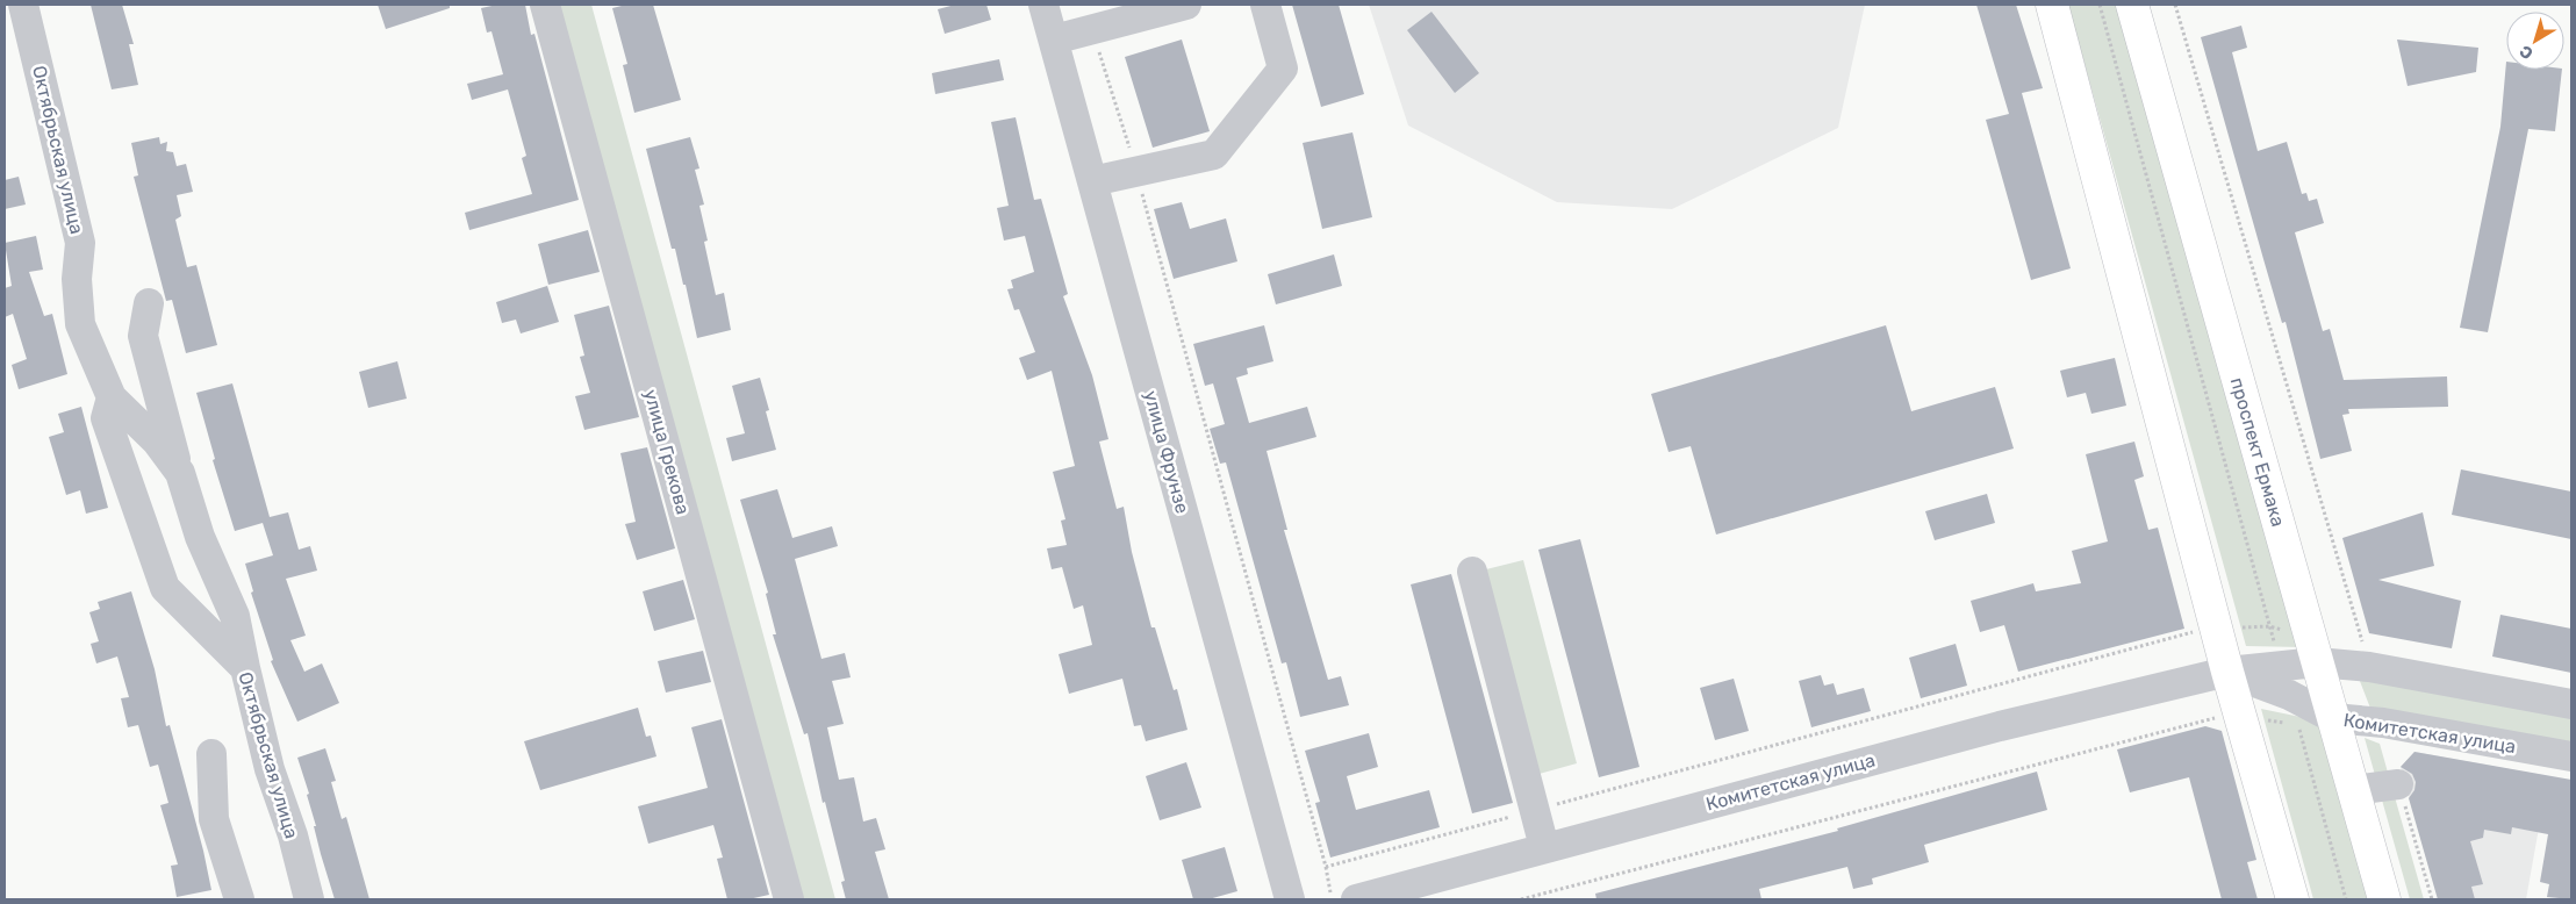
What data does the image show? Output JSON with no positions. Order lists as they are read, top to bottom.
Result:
{
  "streets": {
    "main road": ["проспект Ермака"],
    "street": [
      "Октябрьская улица",
      "улица Грекова",
      "улица Фрунзе",
      "Комитетская улица"
    ]
  },
  "crossings": [
    ["проспект Ермака", "Комитетская улица"]
  ],
  "north": "bottom left"
}
